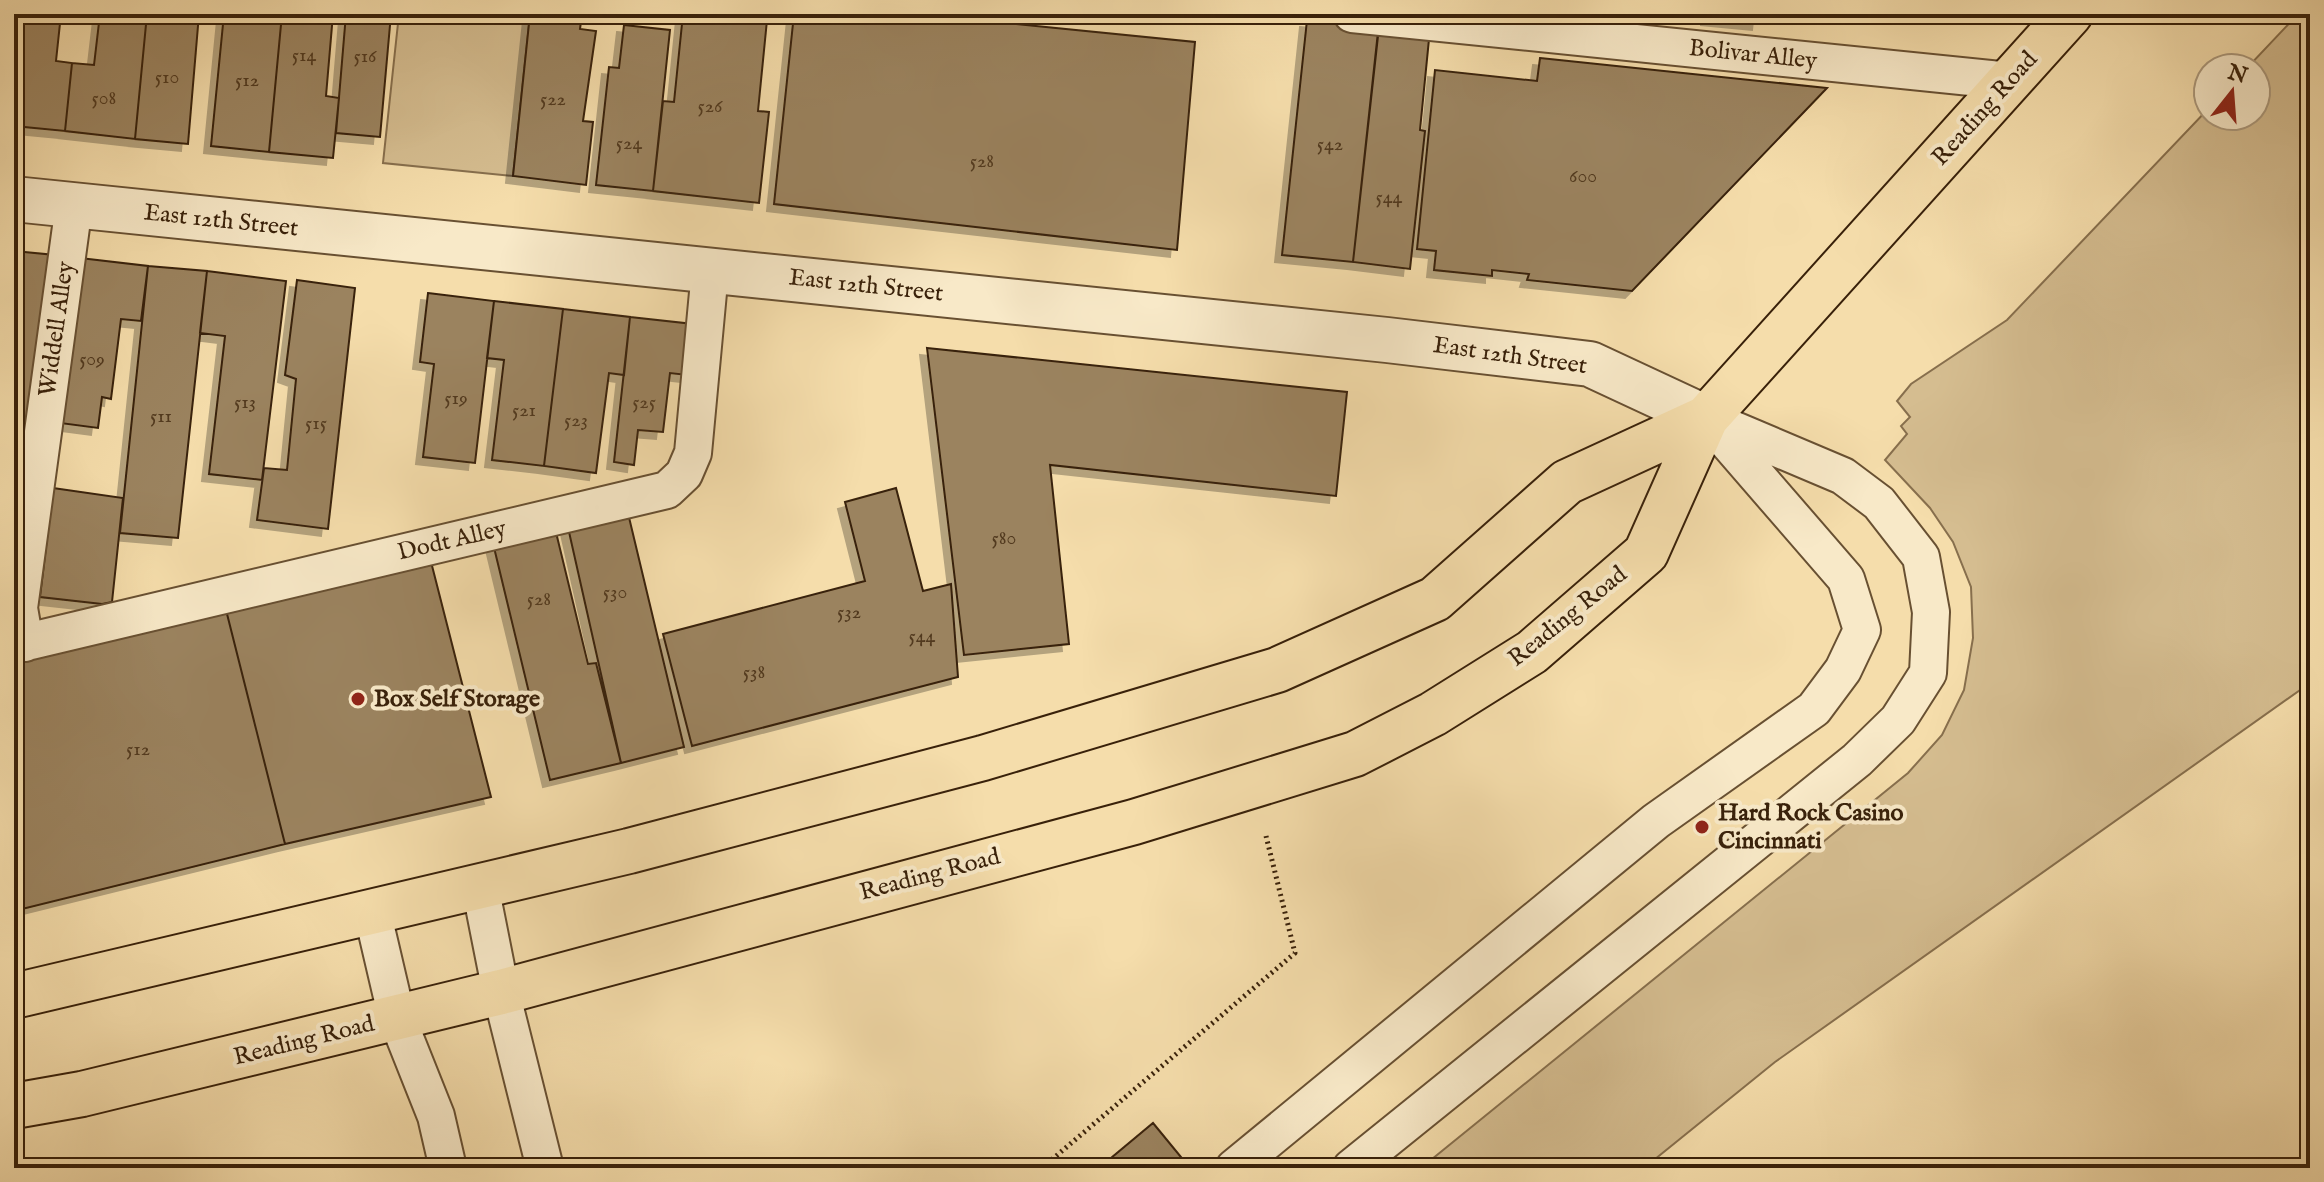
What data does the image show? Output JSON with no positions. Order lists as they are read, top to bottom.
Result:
{
  "streets": {
    "main road": ["Reading Road"],
    "street": ["East 12th Street"],
    "lane": ["Bolivar Alley", "Widdell Alley", "Dodt Alley"]
  },
  "crossings": [
    ["Bolivar Alley", "Reading Road"],
    ["Reading Road", "East 12th Street"],
    ["East 12th Street", "Widdell Alley"],
    ["East 12th Street", "Dodt Alley"],
    ["Widdell Alley", "Dodt Alley"]
  ],
  "places": ["Box Self Storage", "Hard Rock Casino Cincinnati"],
  "house_numbers": [
    "514",
    "516",
    "510",
    "512",
    "508",
    "522",
    "526",
    "524",
    "542",
    "528",
    "600",
    "544",
    "509",
    "519",
    "513",
    "525",
    "521",
    "511",
    "523",
    "515",
    "580",
    "530",
    "528",
    "532",
    "544",
    "538",
    "512"
  ],
  "north": "top"
}
